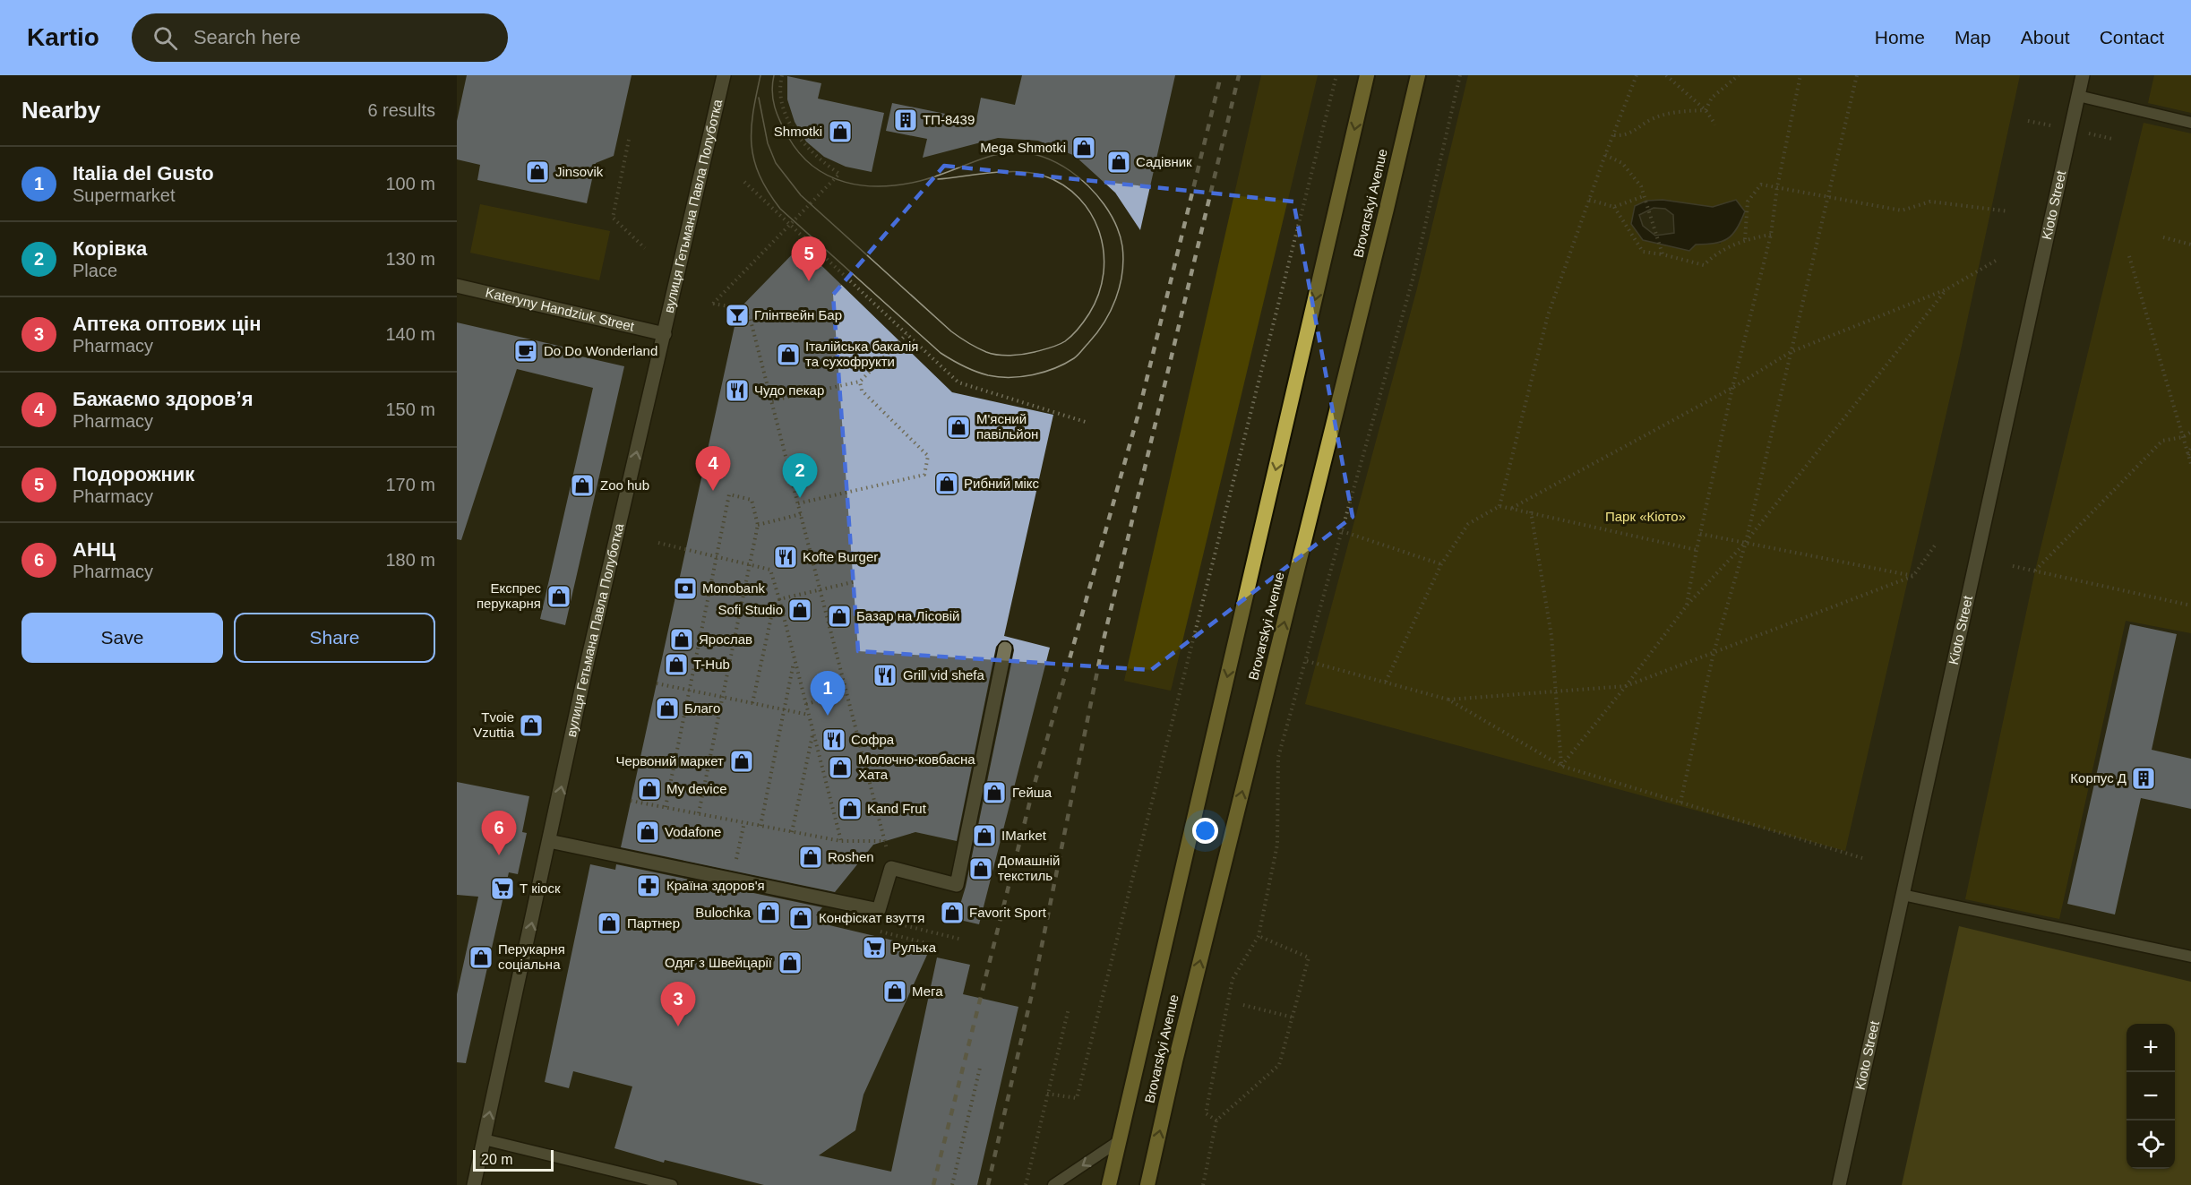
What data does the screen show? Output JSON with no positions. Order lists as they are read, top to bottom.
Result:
{
  "streets": {
    "highway": ["Brovarskyi Avenue"],
    "street": ["вулиця Гетьмана Павла Полуботка", "Kioto Street", "Kateryny Handziuk Street"]
  },
  "crossings": [
    ["вулиця Гетьмана Павла Полуботка", "Kateryny Handziuk Street"]
  ],
  "one_way": ["вулиця Гетьмана Павла Полуботка"],
  "parks": ["Парк «Кіото»"],
  "places": {
    "building": ["ТП-8439", "Корпус Д"],
    "shop": [
      "Shmotki",
      "Mega Shmotki",
      "Садівник",
      "Jinsovik",
      "Італійська бакалія та сухофрукти",
      "М'ясний павільйон",
      "Рибний мікс",
      "Zoo hub",
      "Експрес перукарня",
      "Sofi Studio",
      "Базар на Лісовій",
      "Ярослав",
      "T-Hub",
      "Благо",
      "Tvoie Vzuttia",
      "Червоний маркет",
      "Молочно-ковбасна Хата",
      "My device",
      "Гейша",
      "Kand Frut",
      "Vodafone",
      "IMarket",
      "Roshen",
      "Домашній текстиль",
      "Bulochka",
      "Favorit Sport",
      "Конфіскат взуття",
      "Партнер",
      "Перукарня соціальна",
      "Одяг з Швейцарії",
      "Мега"
    ],
    "bar": ["Глінтвейн Бар"],
    "cafe": ["Do Do Wonderland"],
    "restaurant": [
      "Чудо пекар",
      "Kofte Burger",
      "Grill vid shefa",
      "Софра"
    ],
    "bank": ["Monobank"],
    "pharmacy": ["Країна здоров'я"],
    "supermarket": ["Т кіоск", "Рулька"]
  },
  "scale_bar": "20 m",
  "page": {
    "header": "Kartio",
    "search": "Search here",
    "nav": [
      "Home",
      "Map",
      "About",
      "Contact"
    ],
    "heading": ["Nearby", "6 results"],
    "list": [
      {
        "mark": "1",
        "name": "Italia del Gusto",
        "note": "Supermarket",
        "value": "100 m"
      },
      {
        "mark": "2",
        "name": "Корівка",
        "note": "Place",
        "value": "130 m"
      },
      {
        "mark": "3",
        "name": "Аптека оптових цін",
        "note": "Pharmacy",
        "value": "140 m"
      },
      {
        "mark": "4",
        "name": "Бажаємо здоровʼя",
        "note": "Pharmacy",
        "value": "150 m"
      },
      {
        "mark": "5",
        "name": "Подорожник",
        "note": "Pharmacy",
        "value": "170 m"
      },
      {
        "mark": "6",
        "name": "АНЦ",
        "note": "Pharmacy",
        "value": "180 m"
      }
    ],
    "pins": [
      "5",
      "4",
      "2",
      "1",
      "6",
      "3"
    ],
    "buttons": ["Save", "Share"],
    "map_buttons": ["+", "−"],
    "scale": "20 m"
  }
}
